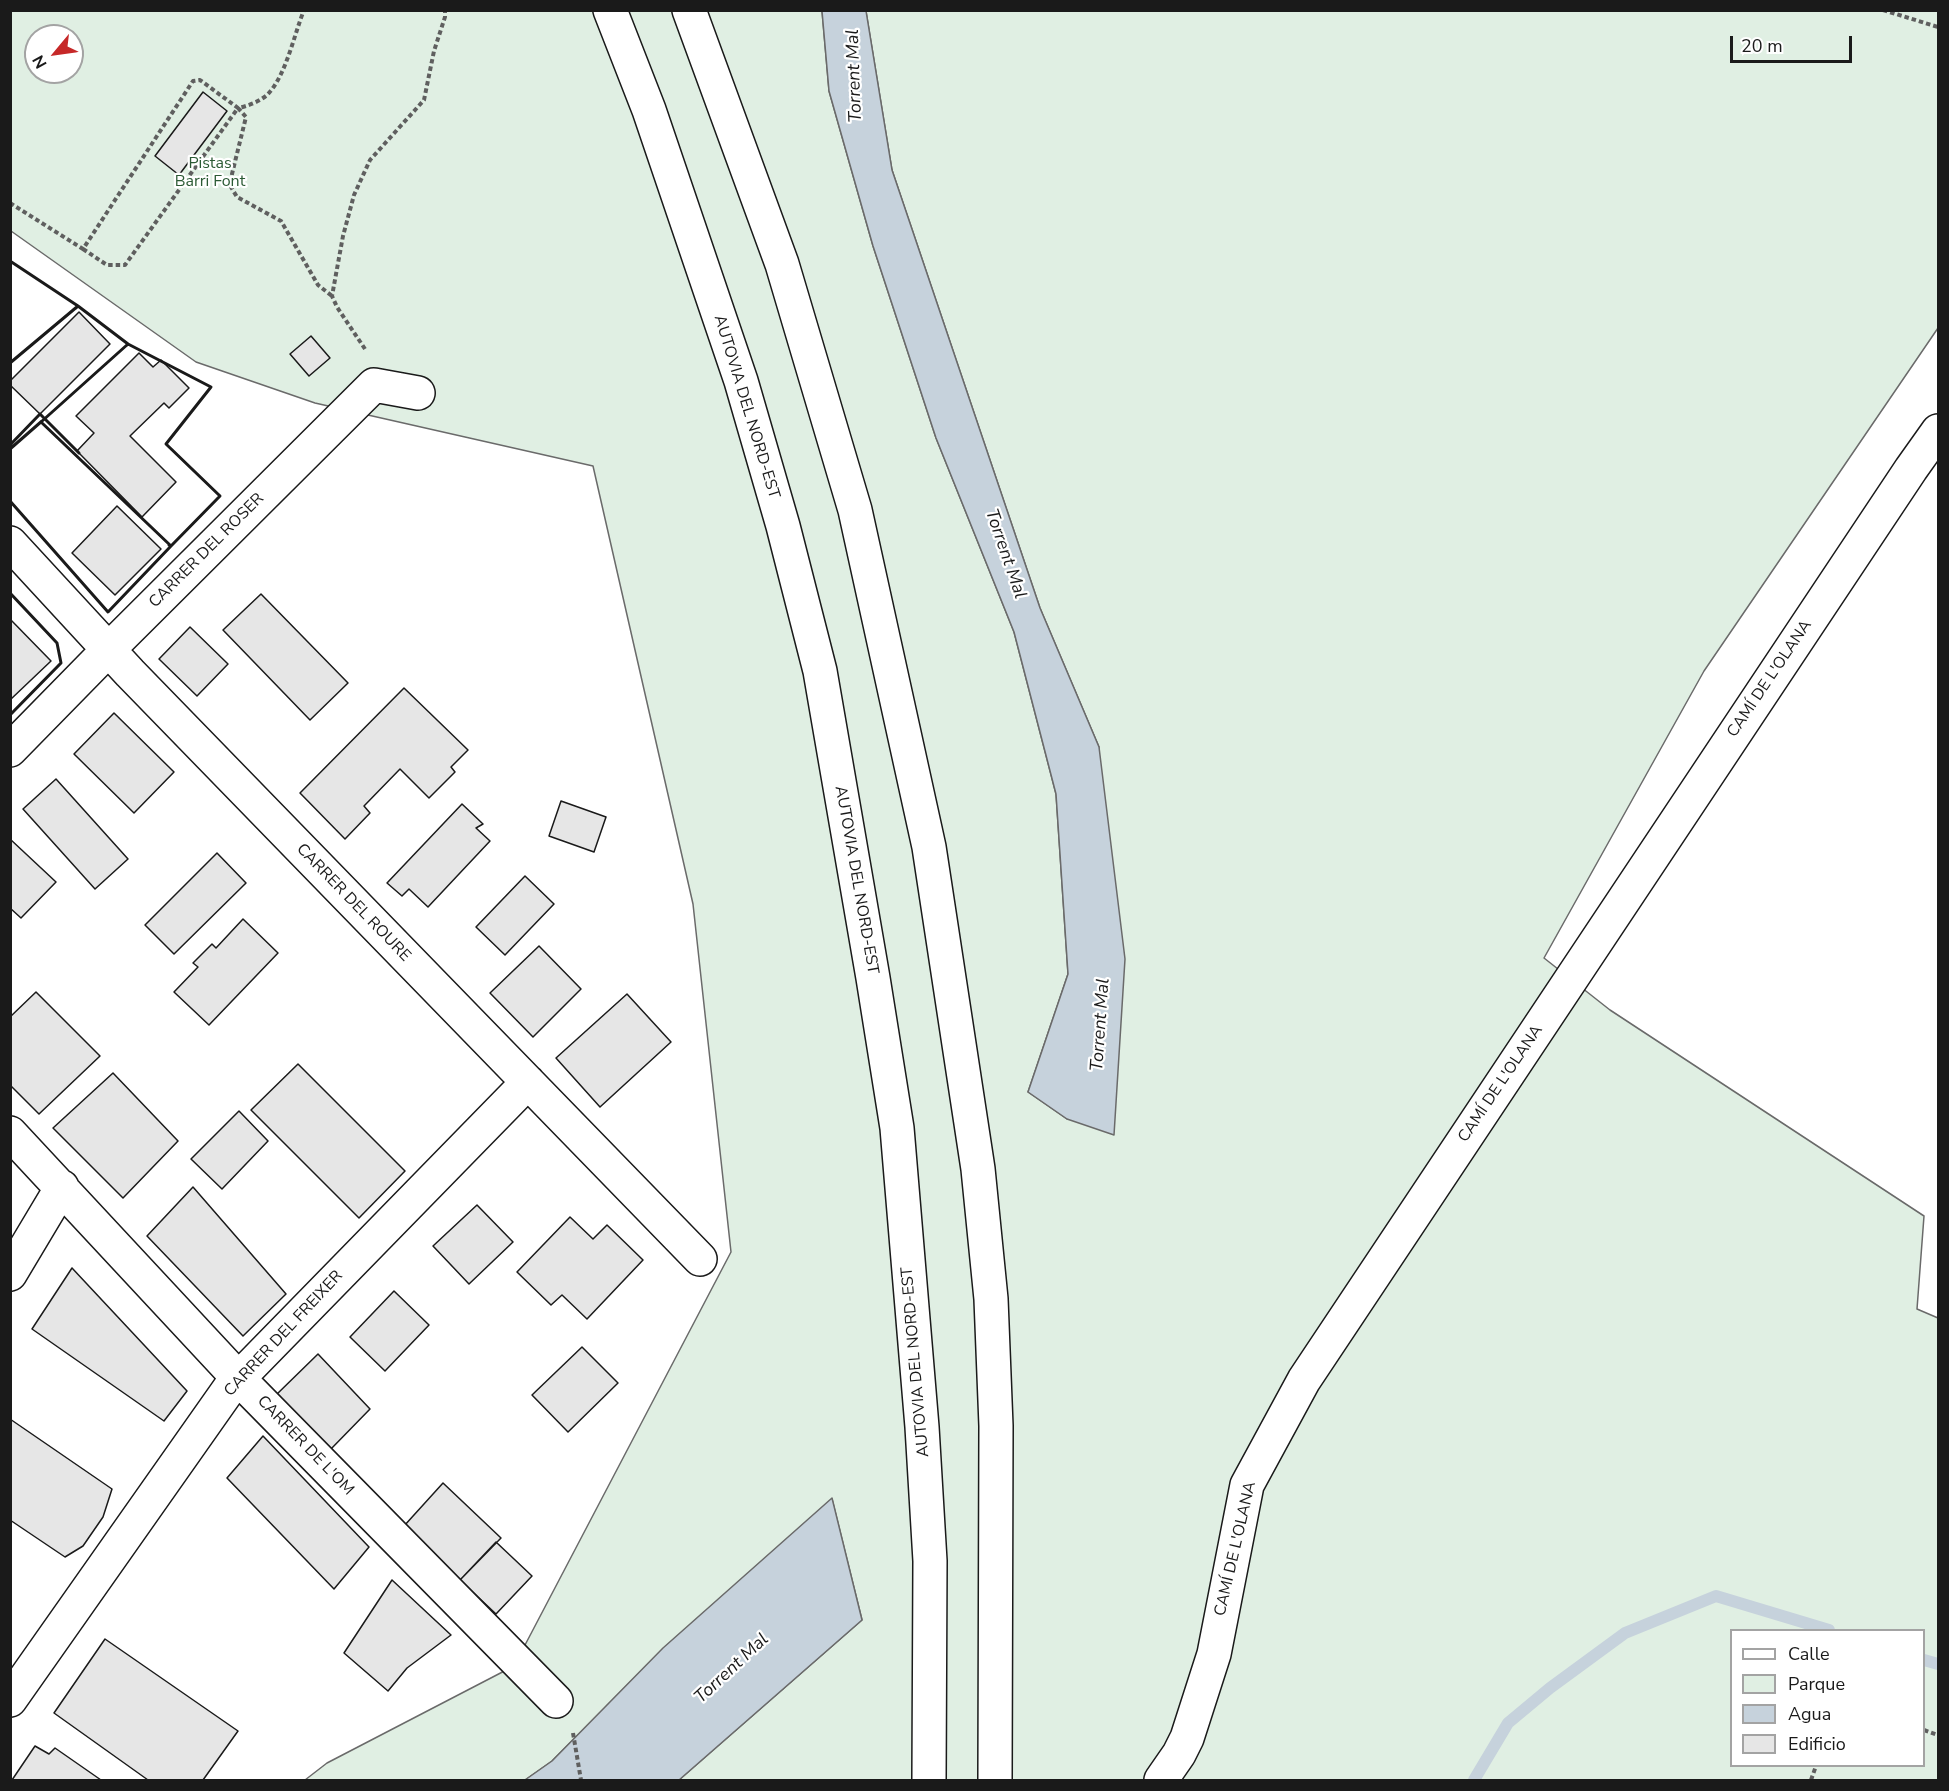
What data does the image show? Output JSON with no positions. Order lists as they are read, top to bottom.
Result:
{
  "streets": {
    "main road": [
      "AUTOVIA DEL NORD-EST",
      "CARRER DEL ROSER",
      "CAMÍ DE L'OLANA",
      "CARRER DEL ROURE",
      "CARRER DEL FREIXER",
      "CARRER DE L'OM"
    ]
  },
  "crossings": [
    ["CARRER DEL ROSER", "CARRER DEL ROURE"],
    ["CARRER DEL ROURE", "CARRER DEL FREIXER"],
    ["CARRER DEL FREIXER", "CARRER DE L'OM"]
  ],
  "water": ["Torrent Mal"],
  "parks": ["Pistas Barri Font"],
  "legend": [
    "Calle",
    "Parque",
    "Agua",
    "Edificio"
  ],
  "scale_bar": "20 m",
  "north": "bottom left"
}
